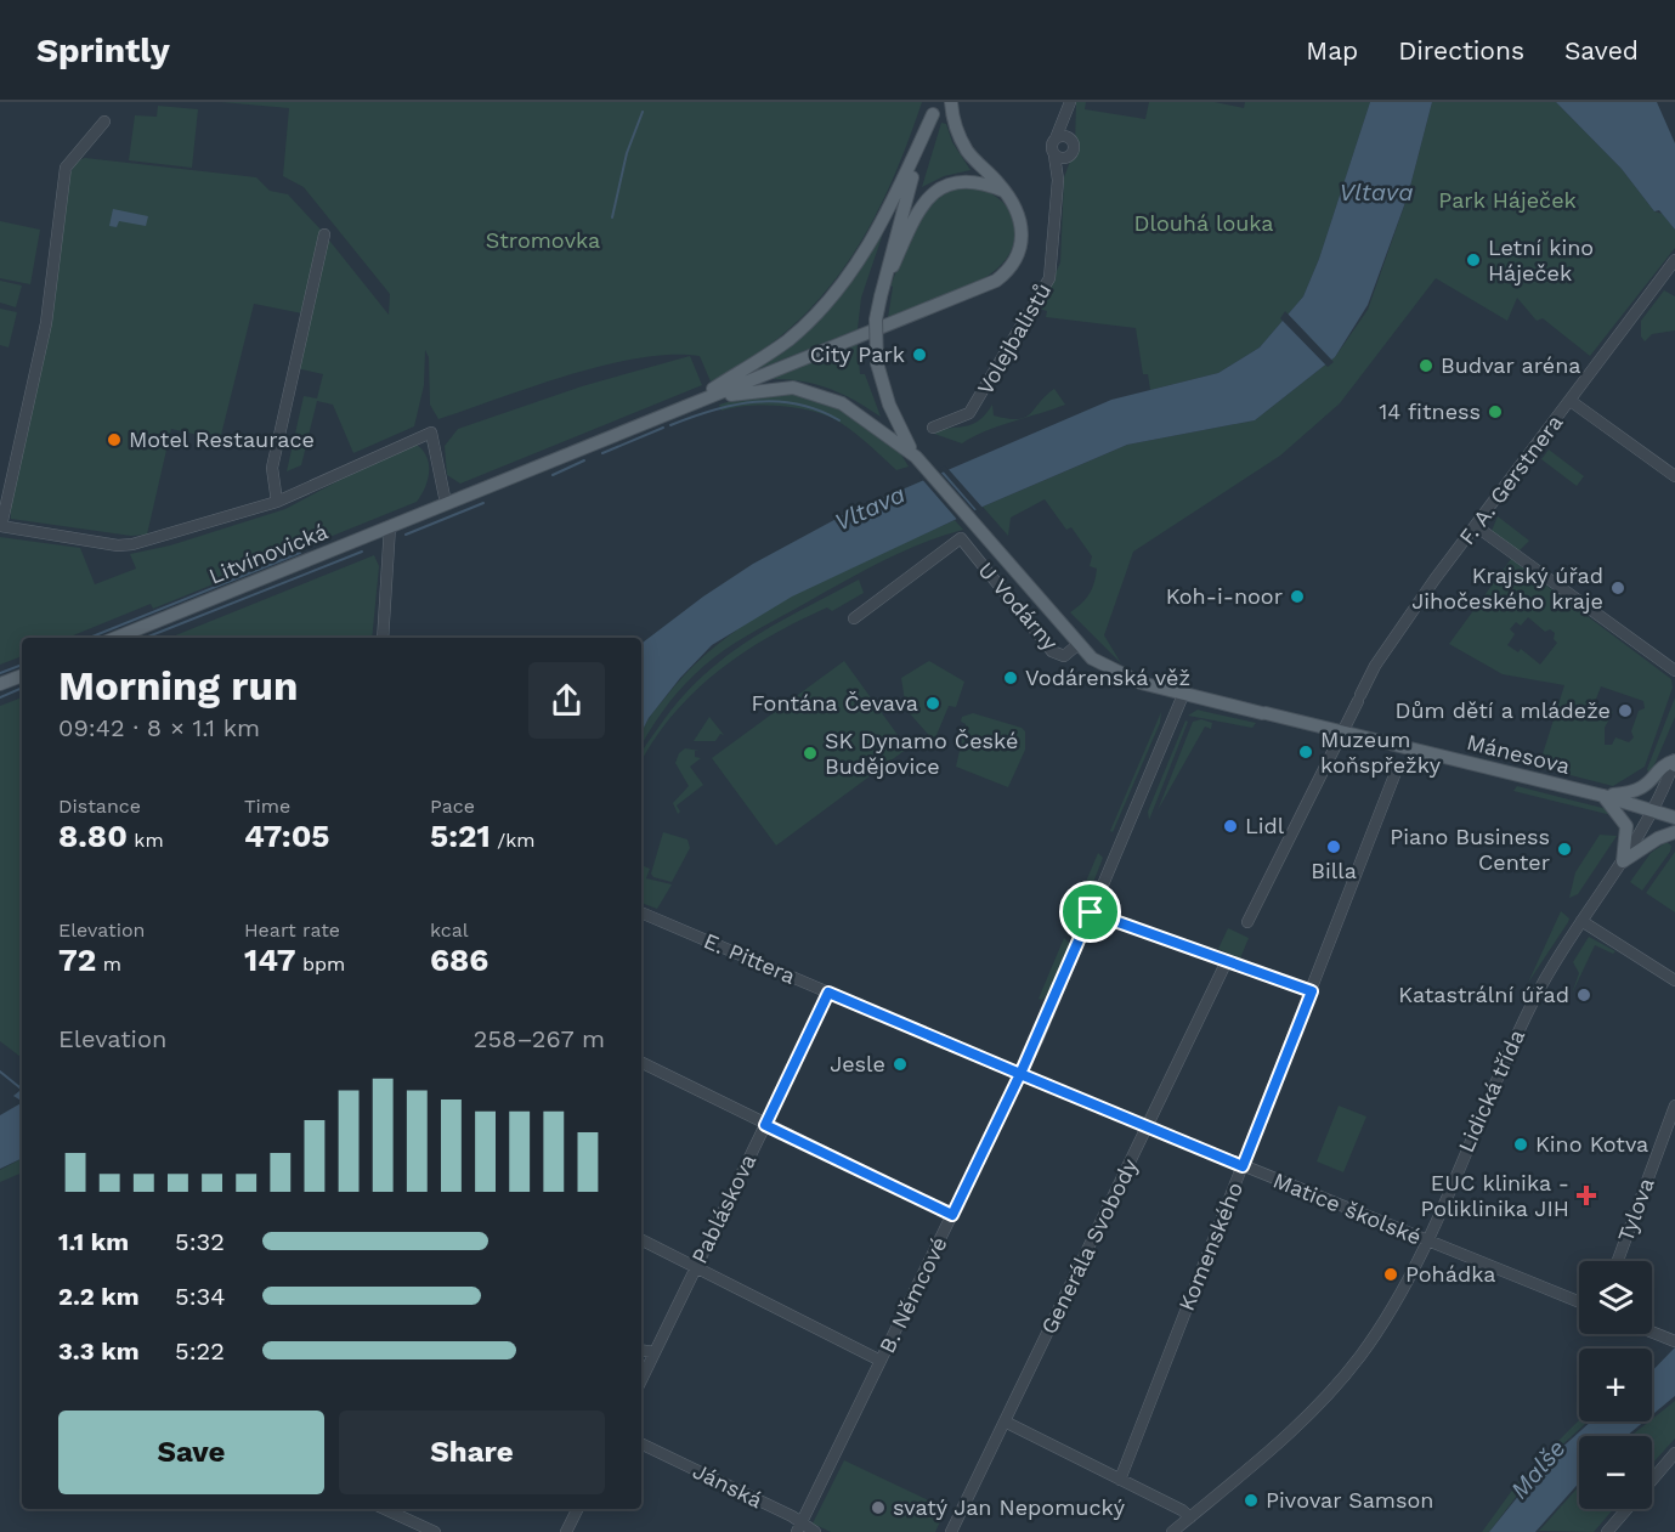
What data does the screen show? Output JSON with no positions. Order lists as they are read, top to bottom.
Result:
{
  "streets": {
    "main road": ["Litvínovická", "Mánesova"],
    "street": [
      "Volejbalistů",
      "F. A. Gerstnera",
      "U Vodárny",
      "E. Pittera",
      "Lidická třída",
      "Pabláskova",
      "Matice školské",
      "Tylova",
      "Generála Svobody",
      "Komenského",
      "B. Němcové",
      "Jánská"
    ]
  },
  "crossings": [
    ["F. A. Gerstnera", "Mánesova"],
    ["U Vodárny", "Mánesova"],
    ["Mánesova", "Lidická třída"],
    ["Mánesova", "B. Němcové"],
    ["E. Pittera", "Pabláskova"],
    ["E. Pittera", "Matice školské"],
    ["E. Pittera", "B. Němcové"],
    ["Lidická třída", "Matice školské"],
    ["Matice školské", "Generála Svobody"],
    ["Matice školské", "Komenského"],
    ["Matice školské", "B. Němcové"],
    ["B. Němcové", "Jánská"]
  ],
  "water": ["Vltava", "Malše"],
  "parks": ["Park Háječek", "Dlouhá louka", "Stromovka"],
  "places": {
    "other": [
      "Letní kino Háječek",
      "City Park",
      "Budvar aréna",
      "14 fitness",
      "Motel Restaurace",
      "Krajský úřad Jihočeského kraje",
      "Koh-i-noor",
      "Vodárenská věž",
      "Fontána Čevava",
      "Dům dětí a mládeže",
      "Muzeum koňspřežky",
      "SK Dynamo České Budějovice",
      "Lidl",
      "Billa",
      "Piano Business Center",
      "Katastrální úřad",
      "Jesle",
      "Kino Kotva",
      "Pohádka",
      "Pivovar Samson",
      "svatý Jan Nepomucký"
    ],
    "health": ["EUC klinika - Poliklinika JIH"]
  },
  "page": {
    "header": "Sprintly",
    "nav": ["Map", "Directions", "Saved"],
    "heading": ["Morning run", "09:42 · 8 × 1.1 km"],
    "stats": [
      ["Distance", "8.80 km"],
      ["Time", "47:05"],
      ["Pace", "5:21 /km"],
      ["Elevation", "72 m"],
      ["Heart rate", "147 bpm"],
      ["kcal", "686"]
    ],
    "chart": ["Elevation", "258–267 m"],
    "list": [
      {
        "name": "1.1 km",
        "note": "5:32"
      },
      {
        "name": "2.2 km",
        "note": "5:34"
      },
      {
        "name": "3.3 km",
        "note": "5:22"
      }
    ],
    "map_buttons": ["+", "−"],
    "buttons": ["Save", "Share"]
  }
}
